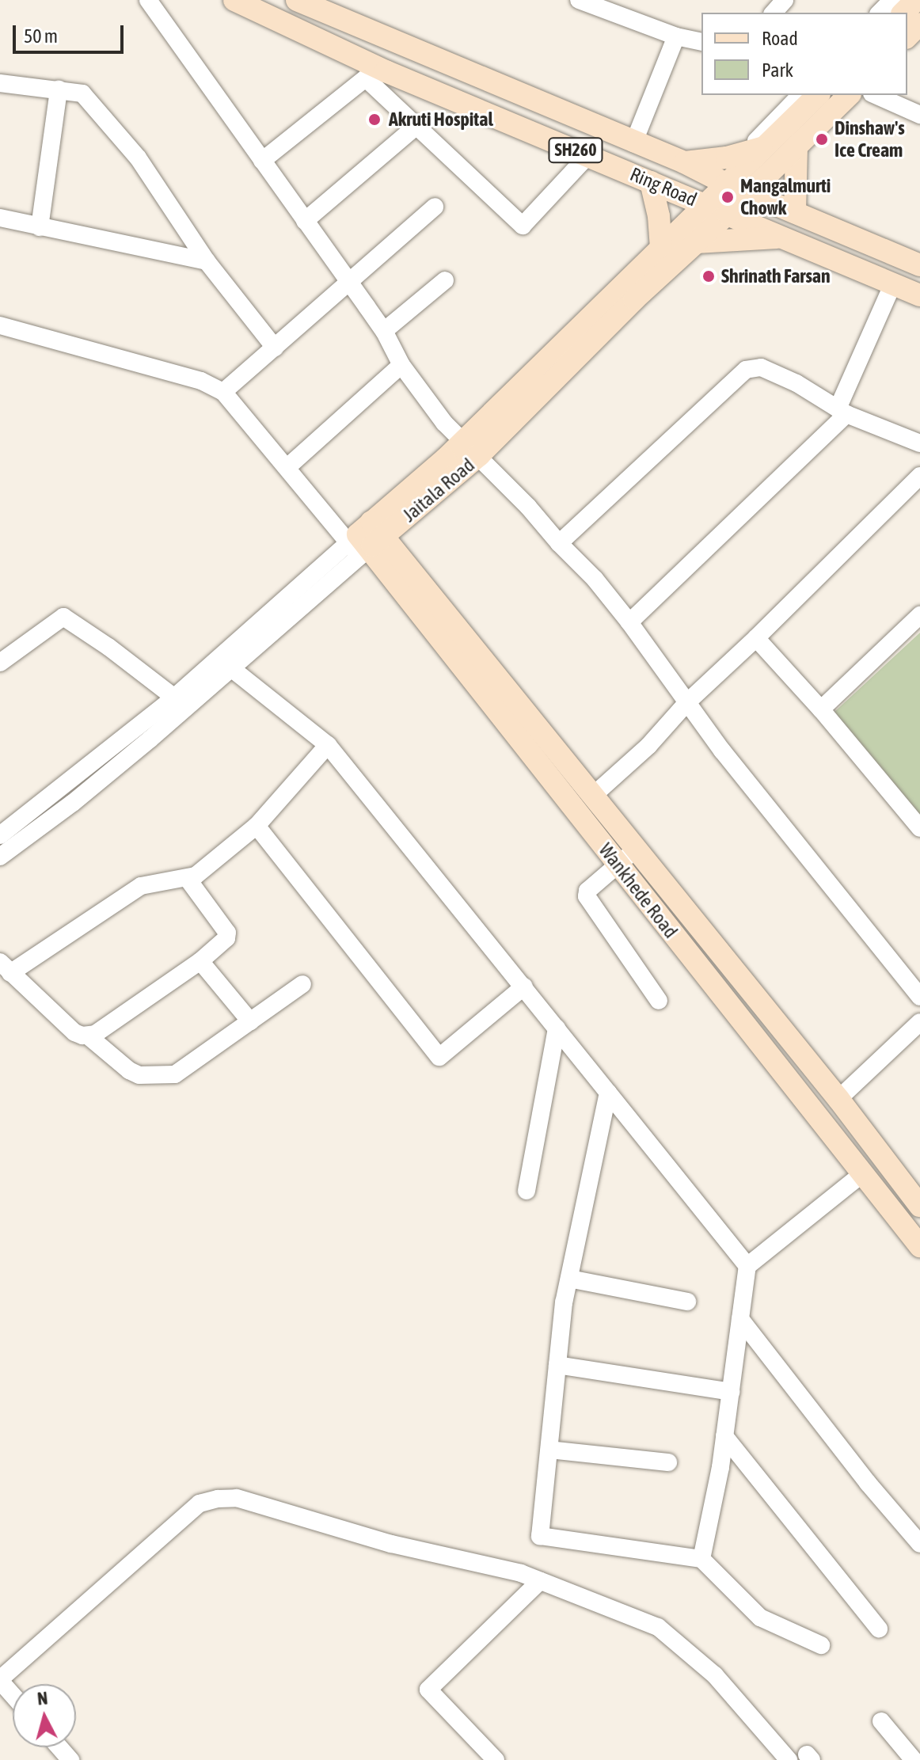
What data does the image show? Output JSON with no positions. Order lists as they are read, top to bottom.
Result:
{
  "streets": {
    "main road": [
      "SH260",
      "Ring Road",
      "Jaitala Road",
      "Wankhede Road"
    ]
  },
  "crossings": [
    ["SH260", "Jaitala Road"],
    ["Ring Road", "Jaitala Road"],
    ["Jaitala Road", "Wankhede Road"]
  ],
  "places": [
    "Akruti Hospital",
    "Dinshaw's Ice Cream",
    "Mangalmurti Chowk",
    "Shrinath Farsan"
  ],
  "legend": ["Road", "Park"],
  "scale_bar": "50 m",
  "north": "top"
}
